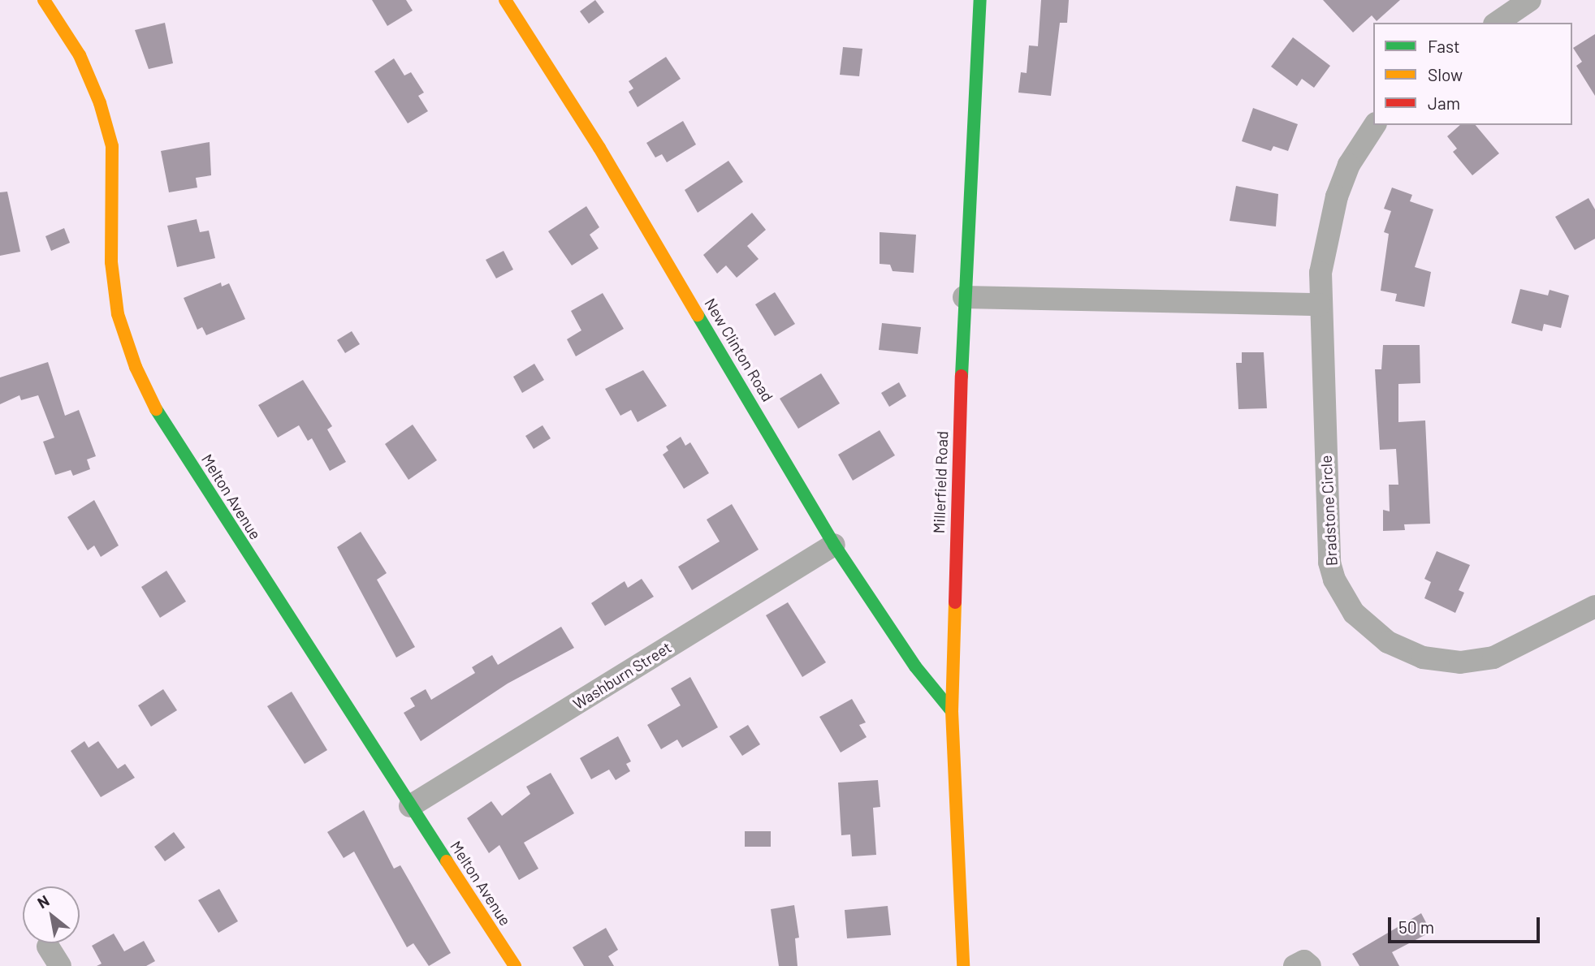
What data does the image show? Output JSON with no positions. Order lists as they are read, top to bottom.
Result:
{
  "streets": {
    "street": [
      "New Clinton Road",
      "Millerfield Road",
      "Melton Avenue",
      "Bradstone Circle",
      "Washburn Street"
    ]
  },
  "crossings": [
    ["New Clinton Road", "Millerfield Road"],
    ["New Clinton Road", "Washburn Street"],
    ["Melton Avenue", "Washburn Street"]
  ],
  "legend": ["Fast", "Slow", "Jam"],
  "scale_bar": "50 m",
  "north": "top left"
}
